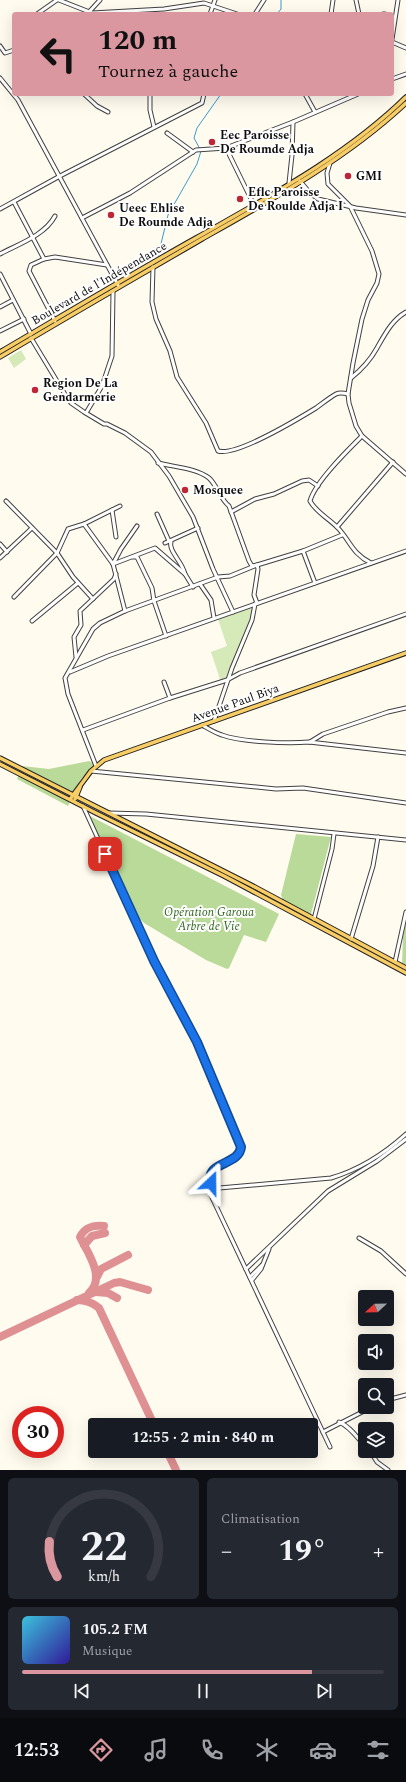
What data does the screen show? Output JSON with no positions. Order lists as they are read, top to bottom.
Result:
{
  "streets": {
    "main road": ["Boulevard de l'Indépendance", "Avenue Paul Biya"]
  },
  "parks": ["Opération Garoua Arbre de Vie"],
  "places": [
    "Eec Paroisse De Roumde Adja",
    "GMI",
    "Eflc Paroisse De Roulde Adja I",
    "Ueec Ehlise De Roumde Adja",
    "Region De La Gendarmerie",
    "Mosquee"
  ],
  "north": "left",
  "page": {
    "turn": ["120 m", "Tournez à gauche"],
    "limit": "30",
    "trip": "12:55 · 2 min · 840 m",
    "tile": "Climatisation",
    "heat": ["−", "19°", "+"],
    "song": ["105.2 FM", "Musique"],
    "tabs": "12:53",
    "gauge": ["22", "km/h"]
  }
}
